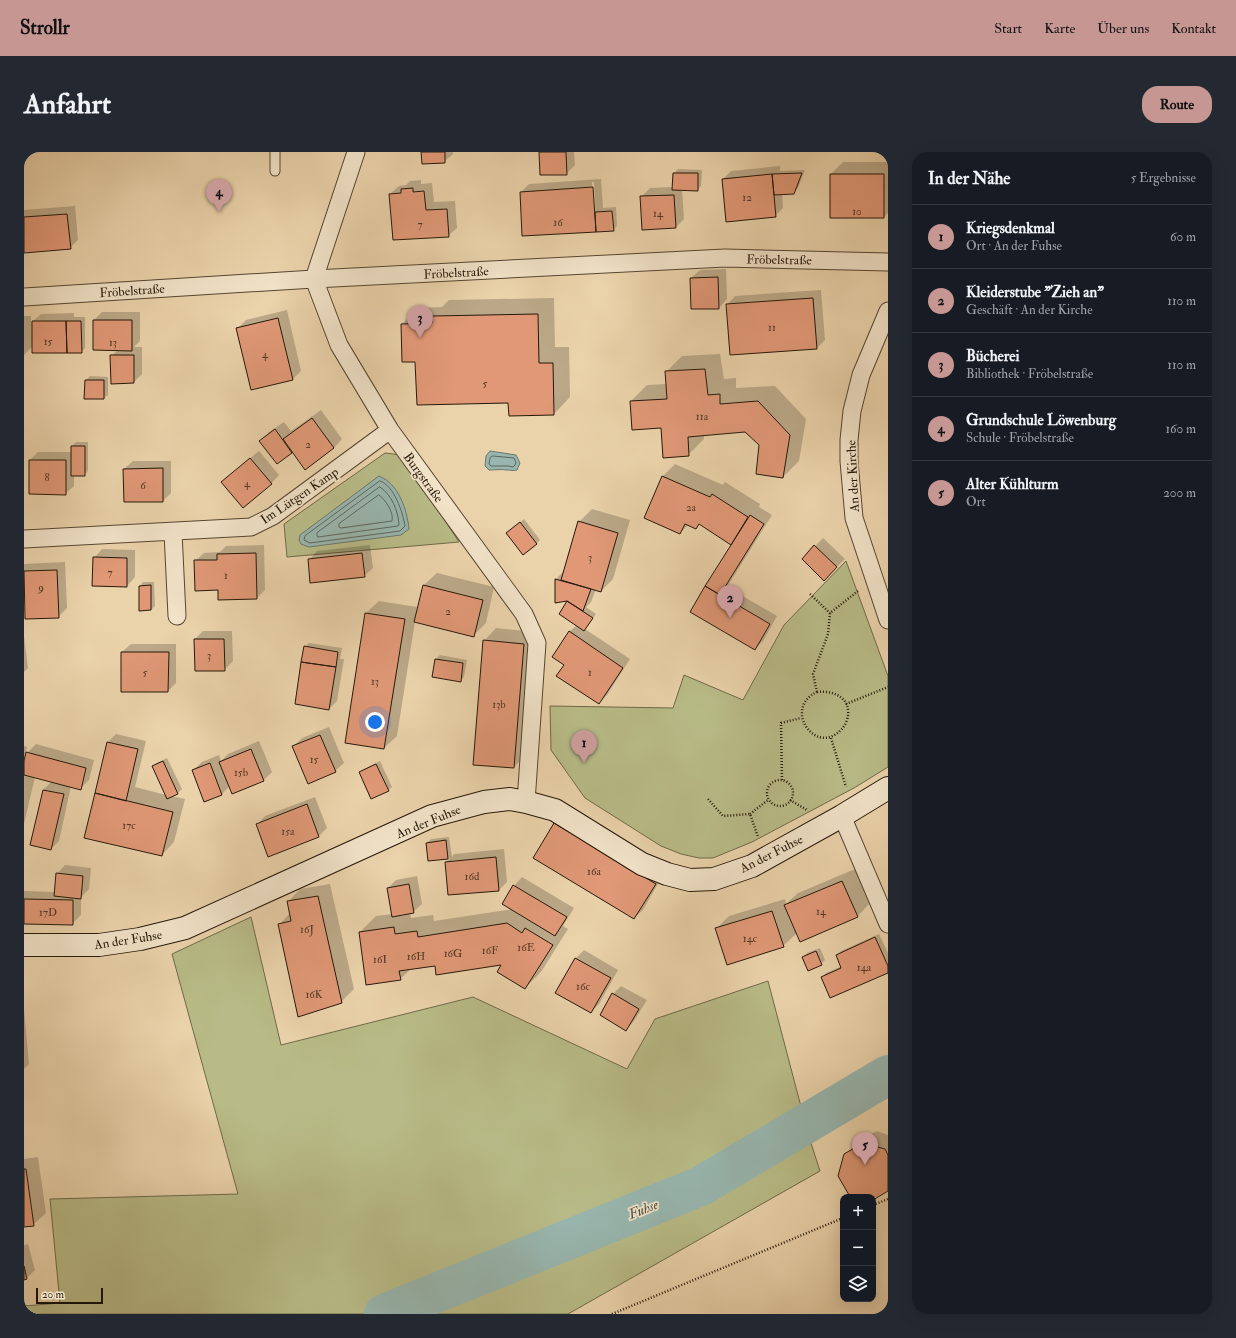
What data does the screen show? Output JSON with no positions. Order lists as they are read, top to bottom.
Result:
{
  "streets": {
    "street": [
      "Fröbelstraße",
      "An der Kirche",
      "Burgstraße",
      "Im Lütgen Kamp",
      "An der Fuhse"
    ]
  },
  "crossings": [
    ["Fröbelstraße", "Burgstraße"],
    ["Burgstraße", "Im Lütgen Kamp"],
    ["Burgstraße", "An der Fuhse"]
  ],
  "water": ["Fuhse"],
  "house_numbers": [
    "12",
    "10",
    "14",
    "16",
    "7",
    "11",
    "15",
    "13",
    "4",
    "5",
    "11a",
    "2",
    "8",
    "4",
    "6",
    "2a",
    "3",
    "7",
    "1",
    "9",
    "2",
    "3",
    "5",
    "1",
    "13",
    "13b",
    "15",
    "15b",
    "17c",
    "15a",
    "16a",
    "16d",
    "14",
    "17D",
    "16J",
    "14c",
    "16E",
    "16F",
    "16G",
    "16H",
    "16I",
    "14a",
    "16c",
    "16K"
  ],
  "scale_bar": "20 m",
  "page": {
    "header": "Strollr",
    "nav": [
      "Start",
      "Karte",
      "Über uns",
      "Kontakt"
    ],
    "buttons": "Route",
    "title": "Anfahrt",
    "heading": ["In der Nähe", "5 Ergebnisse"],
    "pins": [
      "4",
      "3",
      "2",
      "1",
      "5"
    ],
    "list": [
      {
        "mark": "1",
        "name": "Kriegsdenkmal",
        "note": "Ort · An der Fuhse",
        "value": "60 m"
      },
      {
        "mark": "2",
        "name": "Kleiderstube \"Zieh an\"",
        "note": "Geschäft · An der Kirche",
        "value": "110 m"
      },
      {
        "mark": "3",
        "name": "Bücherei",
        "note": "Bibliothek · Fröbelstraße",
        "value": "110 m"
      },
      {
        "mark": "4",
        "name": "Grundschule Löwenburg",
        "note": "Schule · Fröbelstraße",
        "value": "160 m"
      },
      {
        "mark": "5",
        "name": "Alter Kühlturm",
        "note": "Ort",
        "value": "200 m"
      }
    ],
    "map_buttons": ["+", "−"],
    "scale": "20 m"
  }
}
